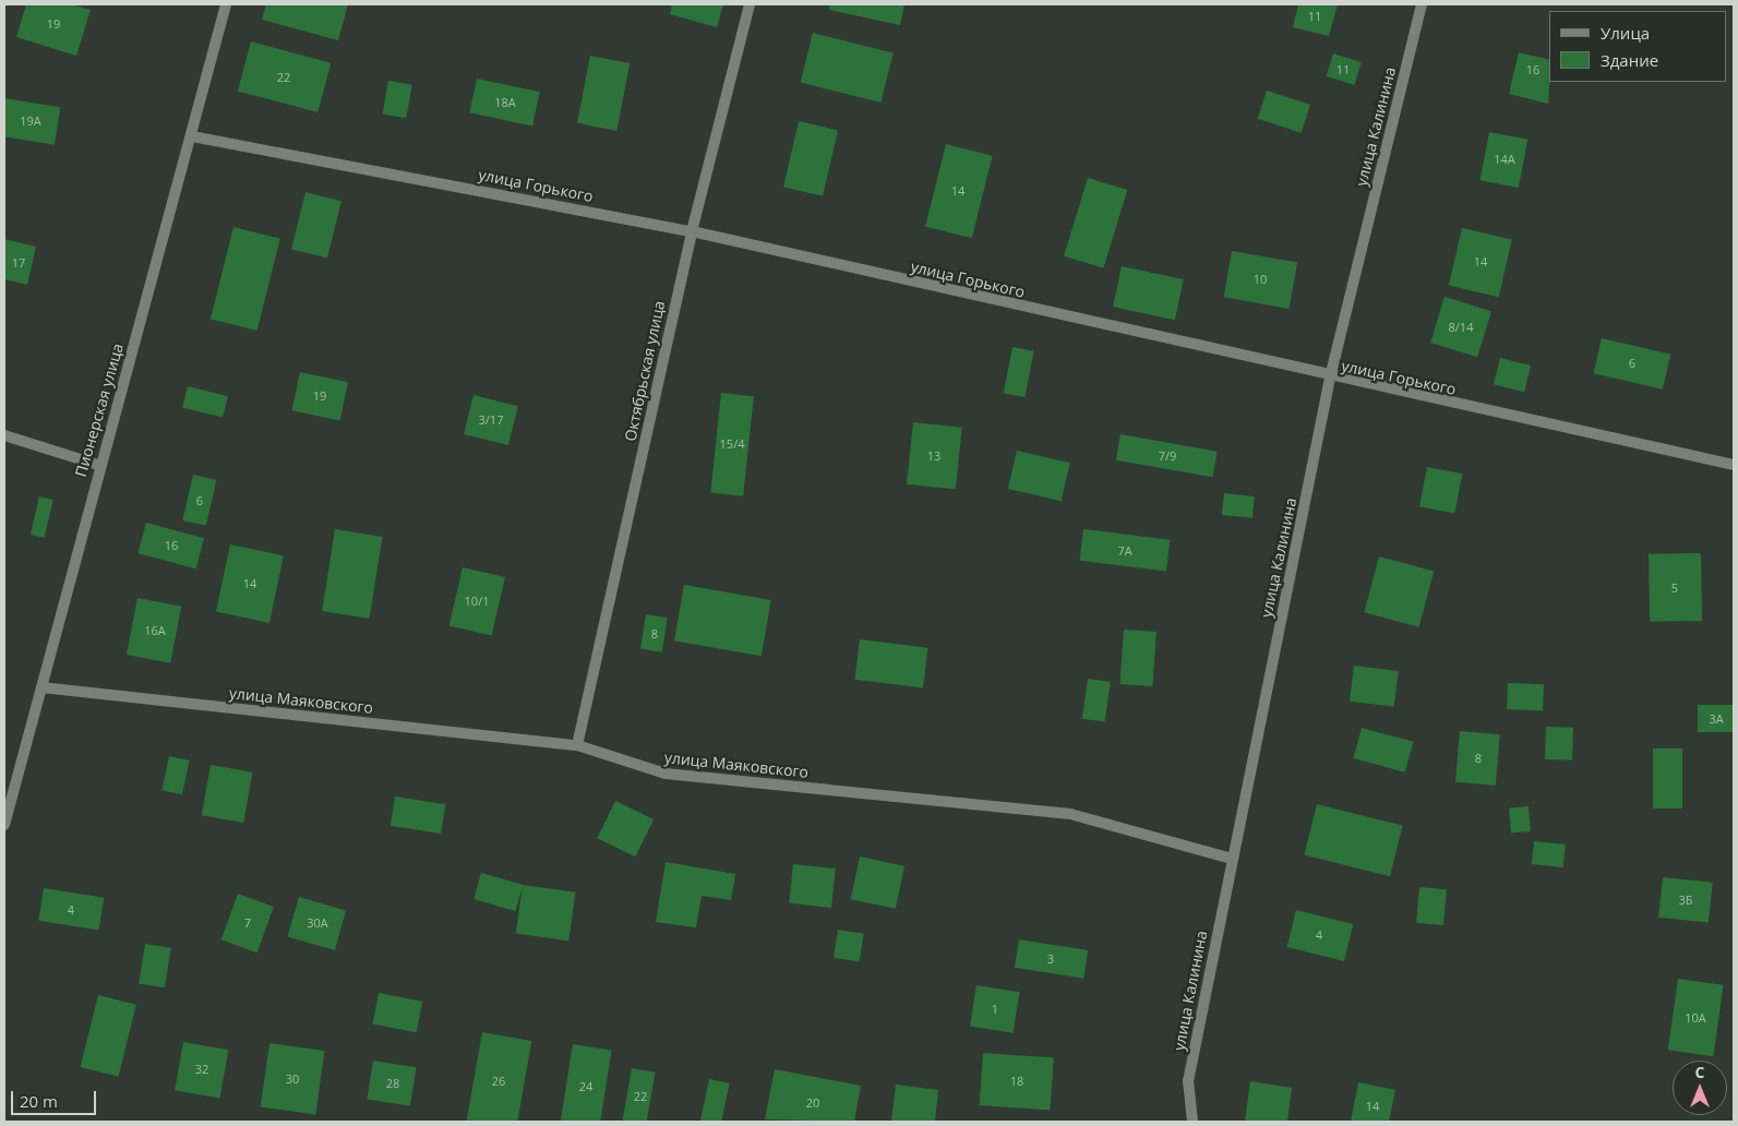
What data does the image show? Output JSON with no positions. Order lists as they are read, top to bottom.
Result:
{
  "streets": {
    "street": [
      "улица Калинина",
      "улица Горького",
      "Октябрьская улица",
      "Пионерская улица",
      "улица Маяковского"
    ]
  },
  "crossings": [
    ["улица Калинина", "улица Горького"],
    ["улица Калинина", "улица Маяковского"],
    ["улица Горького", "Октябрьская улица"],
    ["улица Горького", "Пионерская улица"],
    ["Октябрьская улица", "улица Маяковского"],
    ["Пионерская улица", "улица Маяковского"]
  ],
  "house_numbers": [
    "11",
    "19",
    "11",
    "16",
    "22",
    "18А",
    "19А",
    "14А",
    "14",
    "14",
    "17",
    "10",
    "8/14",
    "6",
    "19",
    "3/17",
    "15/4",
    "13",
    "7/9",
    "6",
    "16",
    "7А",
    "14",
    "5",
    "10/1",
    "16А",
    "8",
    "3А",
    "8",
    "3Б",
    "4",
    "7",
    "30А",
    "4",
    "3",
    "1",
    "10А",
    "32",
    "30",
    "26",
    "18",
    "28",
    "24",
    "22",
    "20",
    "14"
  ],
  "legend": ["Улица", "Здание"],
  "scale_bar": "20 m",
  "north": "top"
}
